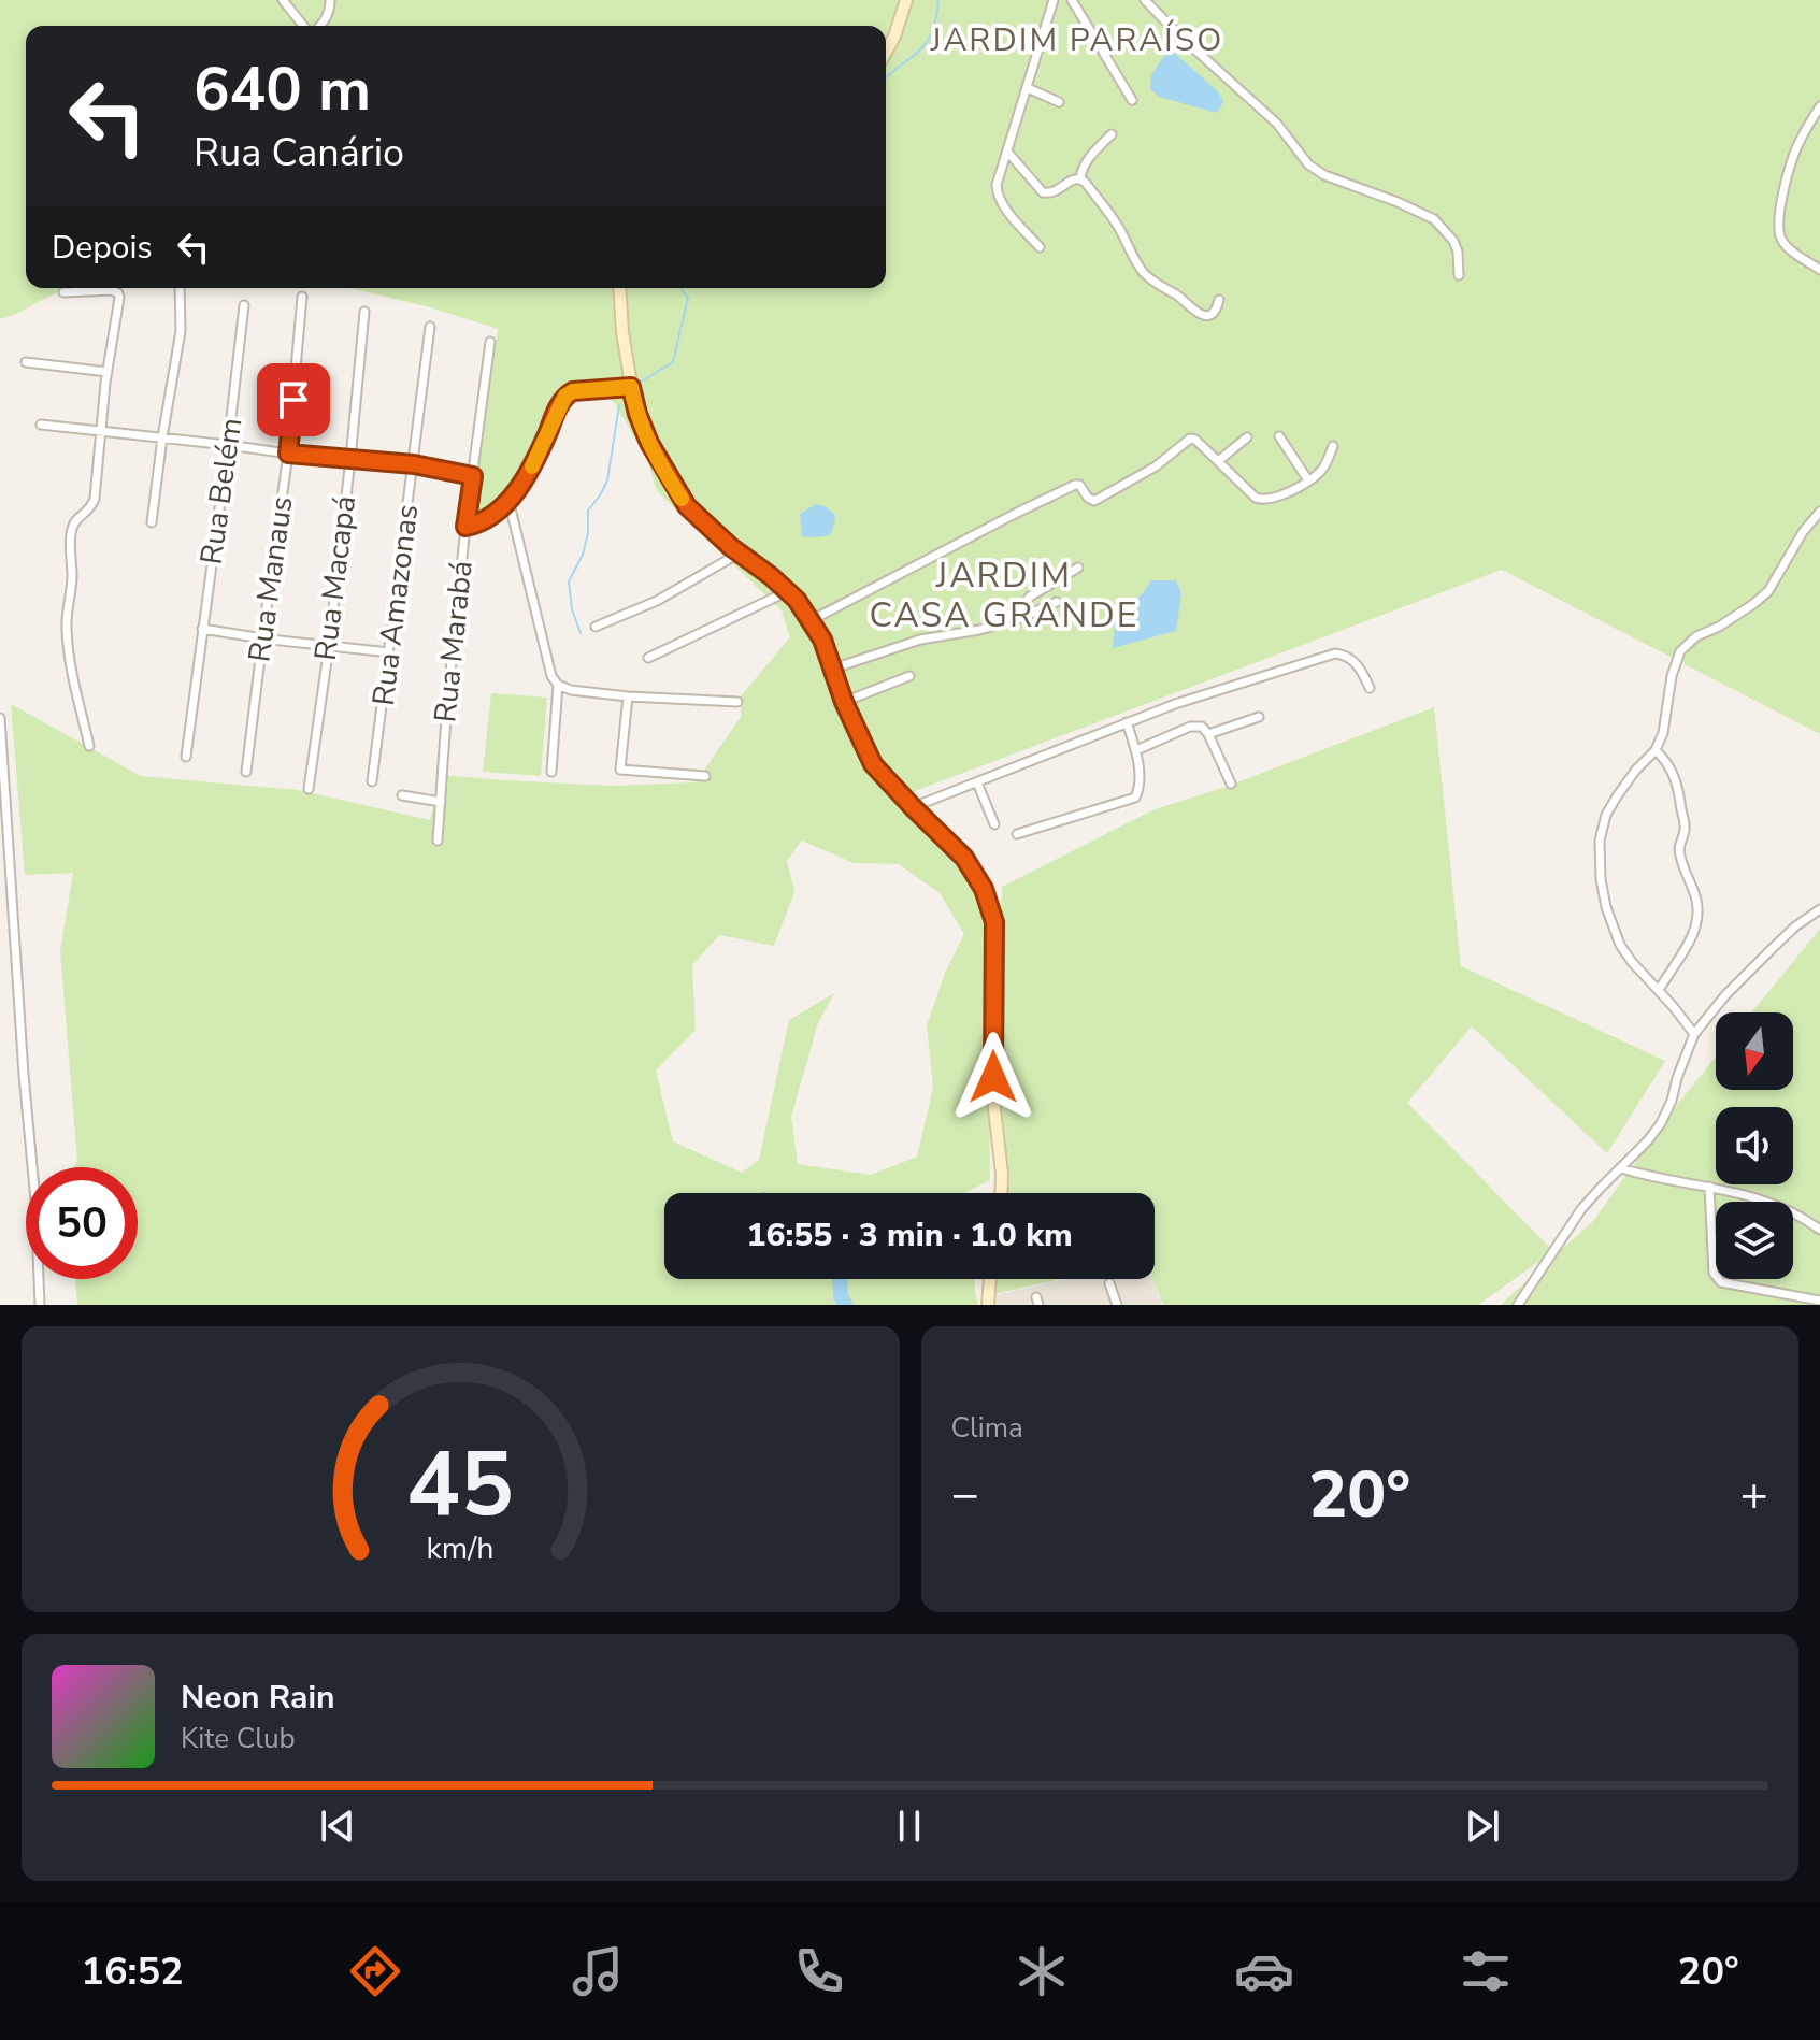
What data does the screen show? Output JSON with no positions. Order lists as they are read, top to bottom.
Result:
{
  "streets": {
    "street": [
      "Rua Belém",
      "Rua Macapá",
      "Rua Manaus",
      "Rua Amazonas",
      "Rua Marabá"
    ]
  },
  "districts": ["JARDIM PARAÍSO", "JARDIM CASA GRANDE"],
  "north": "bottom",
  "page": {
    "turn": ["640 m", "Rua Canário"],
    "then": "Depois",
    "limit": "50",
    "trip": "16:55 · 3 min · 1.0 km",
    "tile": "Clima",
    "heat": ["−", "20°", "+"],
    "song": ["Neon Rain", "Kite Club"],
    "tabs": ["16:52", "20°"],
    "gauge": ["45", "km/h"]
  }
}
